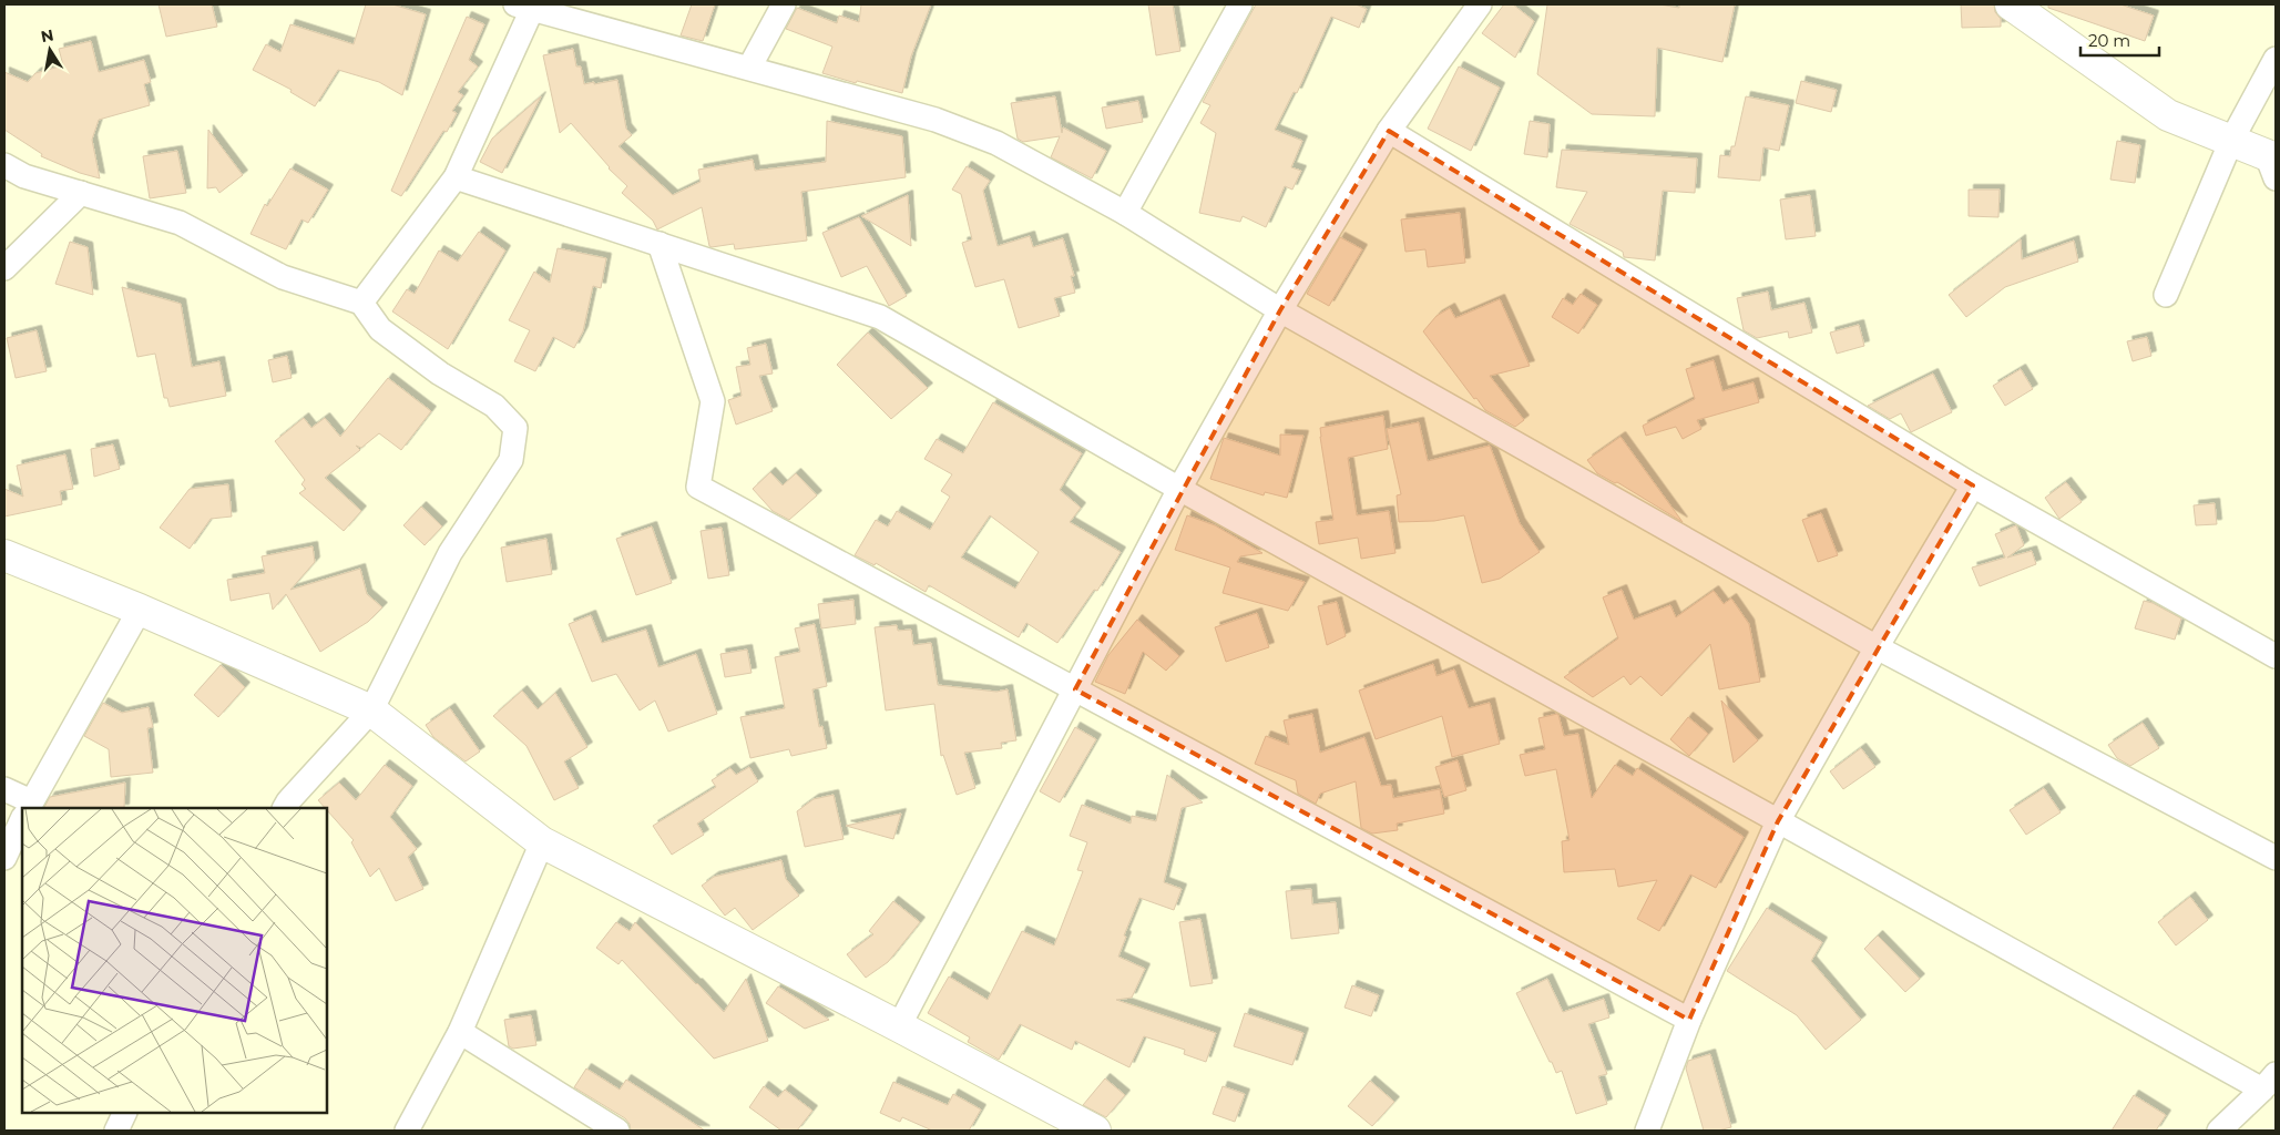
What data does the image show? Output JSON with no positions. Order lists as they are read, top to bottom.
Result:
{
  "scale_bar": "20 m",
  "north": "top"
}
